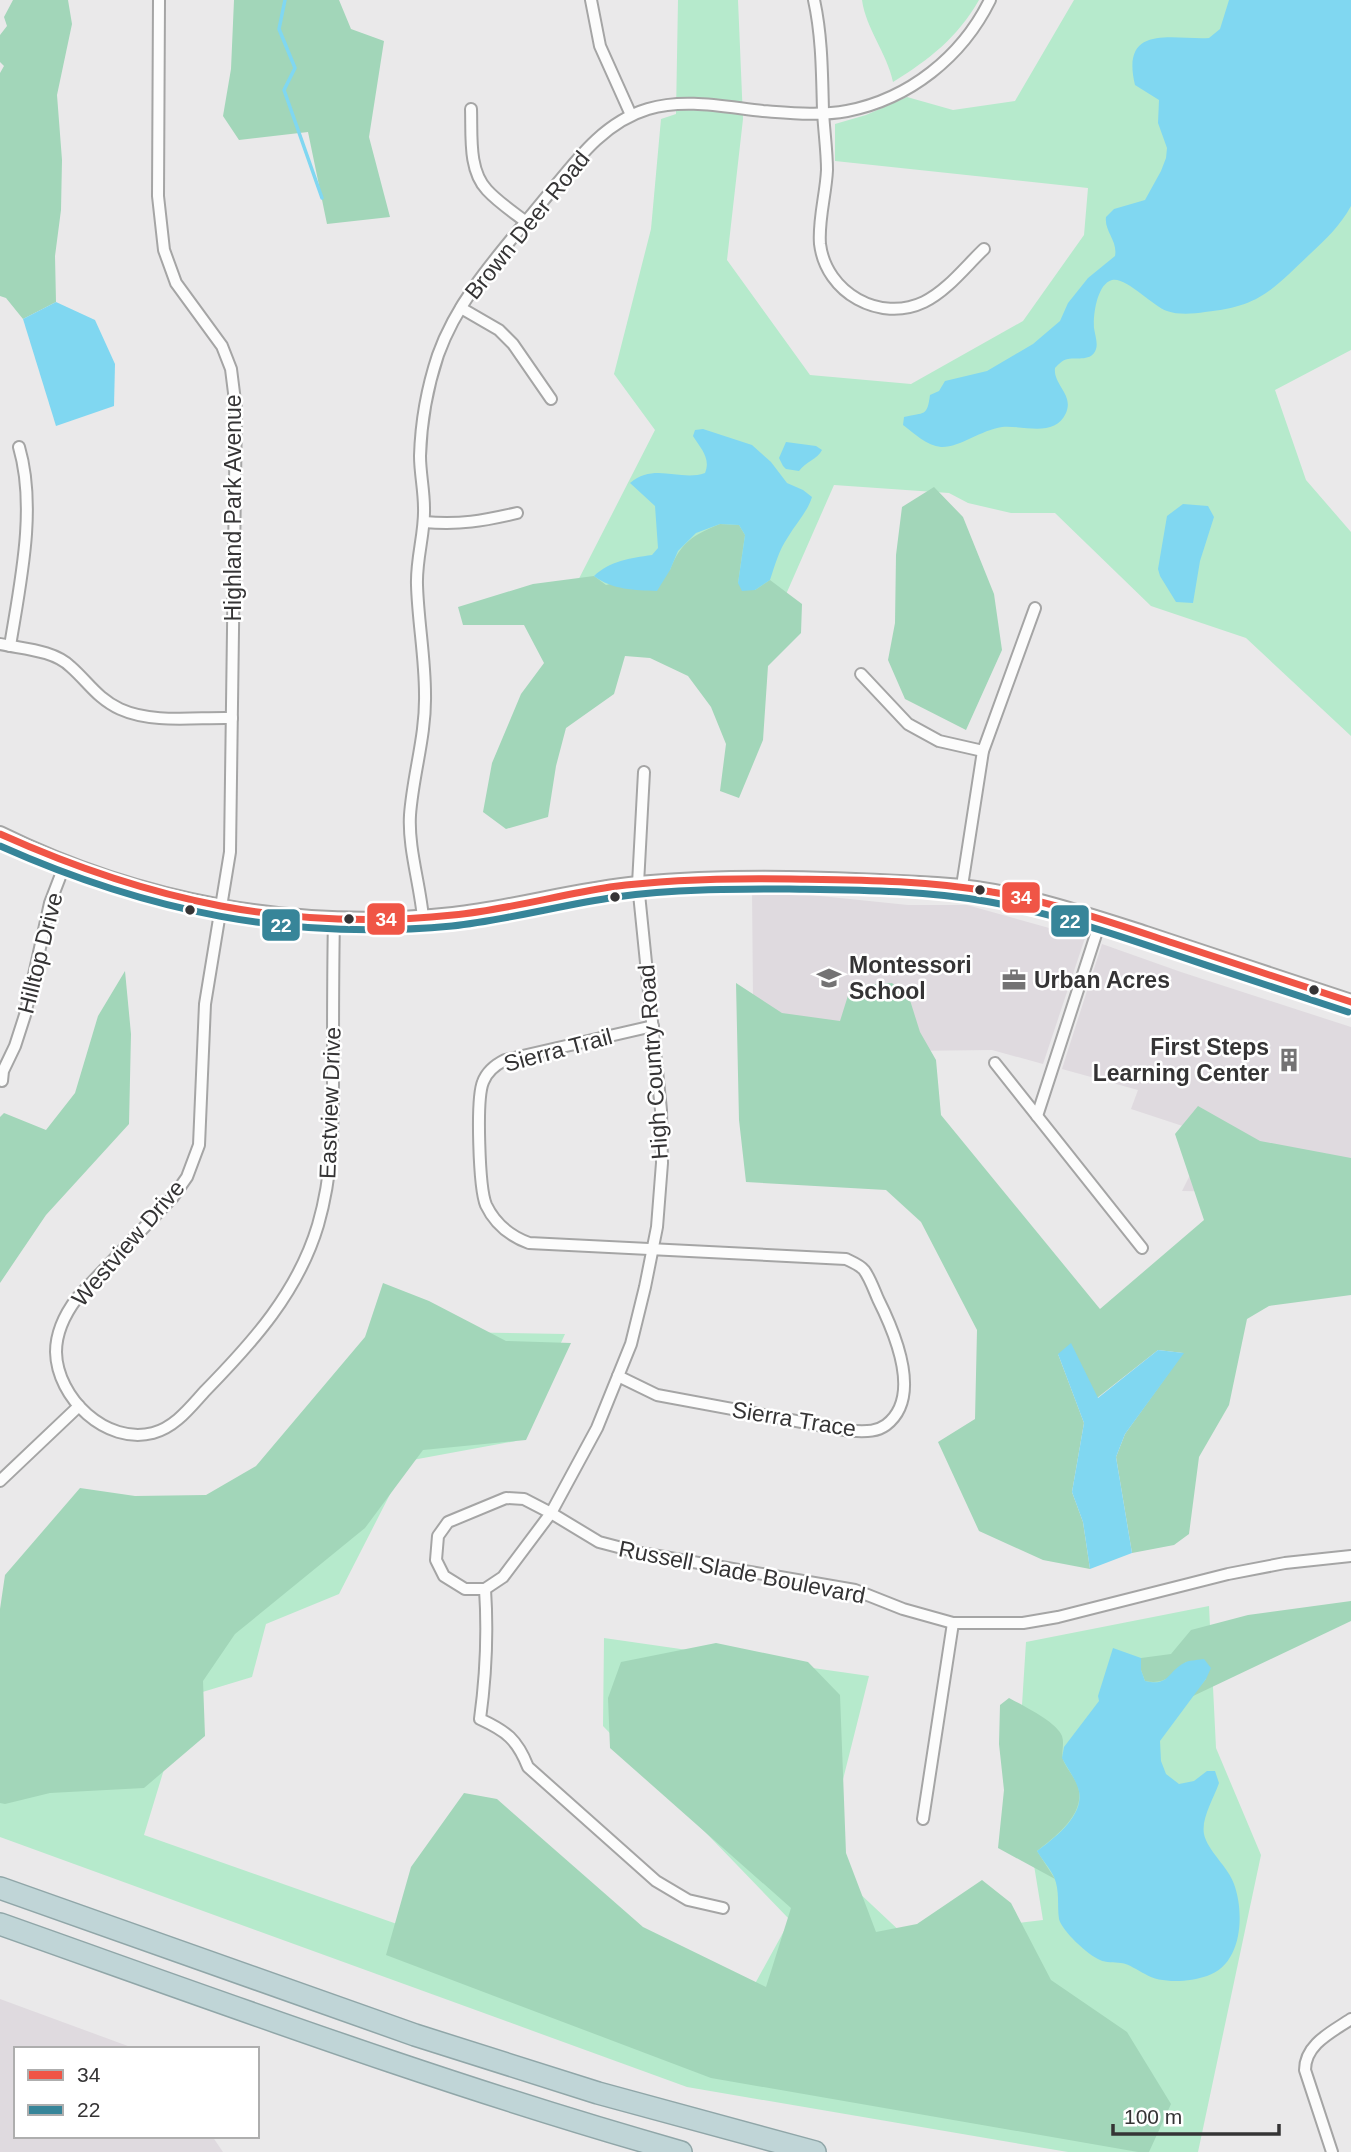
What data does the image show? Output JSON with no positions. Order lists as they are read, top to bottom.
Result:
{
  "streets": {
    "street": [
      "Brown Deer Road",
      "Highland Park Avenue",
      "Hilltop Drive",
      "Sierra Trail",
      "High Country Road",
      "Eastview Drive",
      "Westview Drive",
      "Sierra Trace",
      "Russell Slade Boulevard"
    ]
  },
  "crossings": [
    ["Highland Park Avenue", "Westview Drive"],
    ["Sierra Trail", "High Country Road"],
    ["Sierra Trail", "Sierra Trace"],
    ["High Country Road", "Sierra Trace"],
    ["High Country Road", "Russell Slade Boulevard"],
    ["Eastview Drive", "Westview Drive"]
  ],
  "places": {
    "school or university": ["Montessori School"],
    "office": ["Urban Acres"],
    "building": ["First Steps Learning Center"]
  },
  "lines": ["transit line 34", "transit line 22"],
  "legend": ["34", "22"],
  "scale_bar": "100 m"
}
